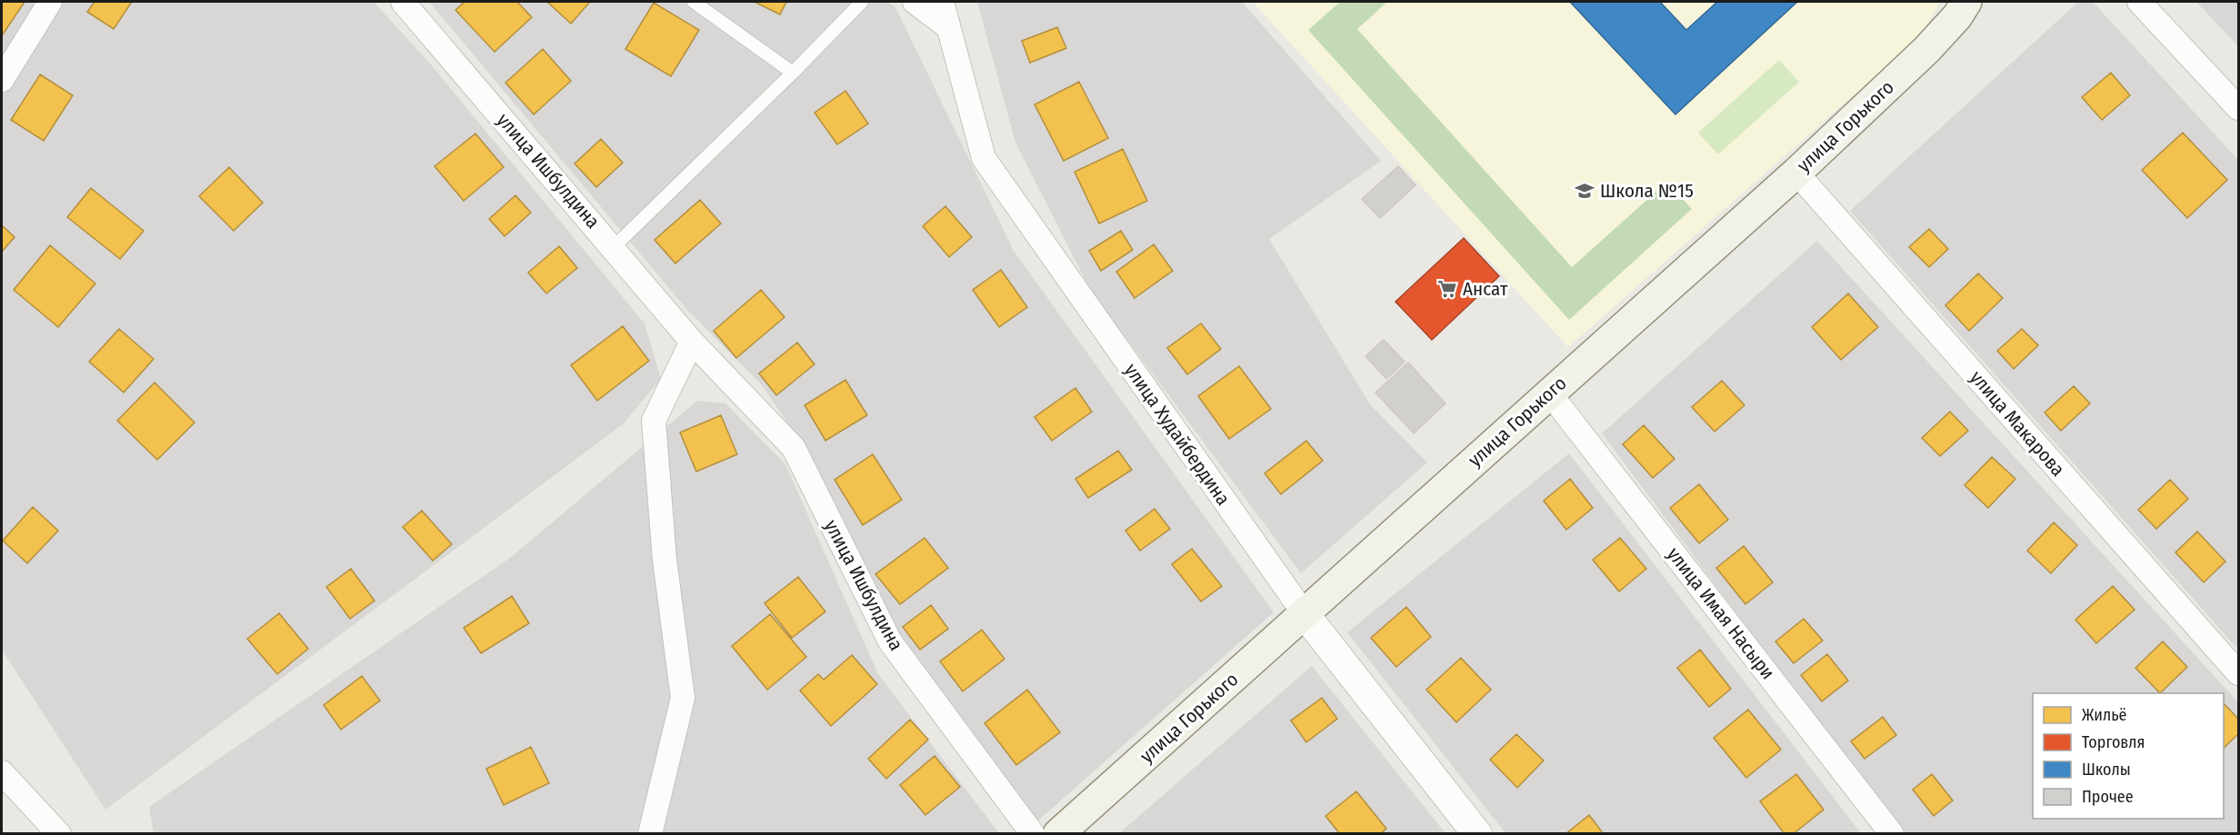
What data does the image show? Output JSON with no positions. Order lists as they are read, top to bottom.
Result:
{
  "streets": {
    "main road": ["улица Горького"],
    "street": [
      "улица Ишбулдина",
      "улица Макарова",
      "улица Худайбердина",
      "улица Имая Насыри"
    ]
  },
  "crossings": [
    ["улица Горького", "улица Макарова"],
    ["улица Горького", "улица Худайбердина"],
    ["улица Горького", "улица Имая Насыри"]
  ],
  "places": {
    "school or university": ["Школа №15"],
    "supermarket": ["Ансат"]
  },
  "legend": [
    "Жильё",
    "Торговля",
    "Школы",
    "Прочее"
  ]
}
